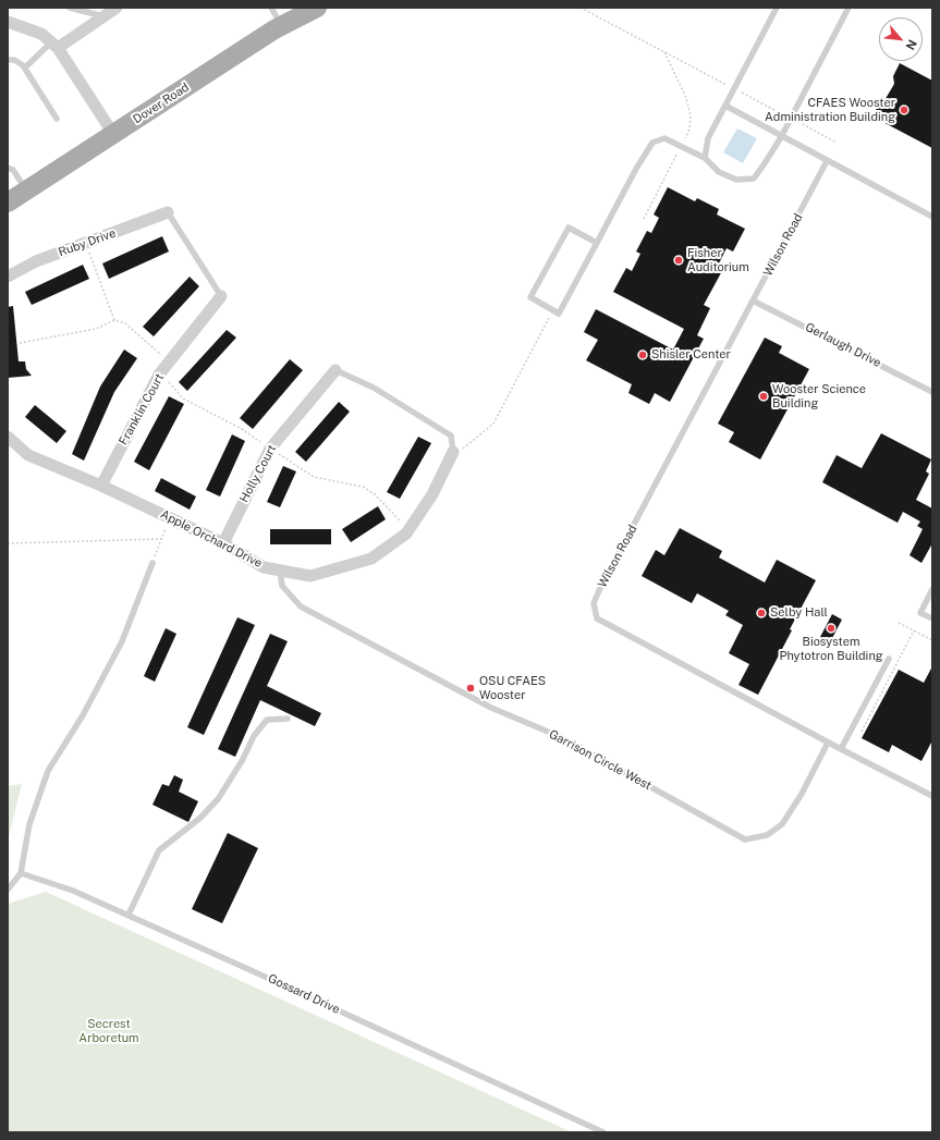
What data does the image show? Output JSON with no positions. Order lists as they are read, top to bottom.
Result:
{
  "streets": {
    "main road": ["Dover Road"],
    "street": [
      "Ruby Drive",
      "Franklin Court",
      "Holly Court",
      "Apple Orchard Drive"
    ],
    "lane": [
      "Wilson Road",
      "Gerlaugh Drive",
      "Garrison Circle West",
      "Gossard Drive"
    ]
  },
  "crossings": [
    ["Wilson Road", "Gerlaugh Drive"],
    ["Wilson Road", "Garrison Circle West"],
    ["Franklin Court", "Apple Orchard Drive"],
    ["Holly Court", "Apple Orchard Drive"],
    ["Apple Orchard Drive", "Garrison Circle West"]
  ],
  "parks": ["Secrest Arboretum"],
  "places": [
    "CFAES Wooster Administration Building",
    "Fisher Auditorium",
    "Shisler Center",
    "Wooster Science Building",
    "Selby Hall",
    "Biosystem Phytotron Building",
    "OSU CFAES Wooster"
  ],
  "north": "bottom right"
}
